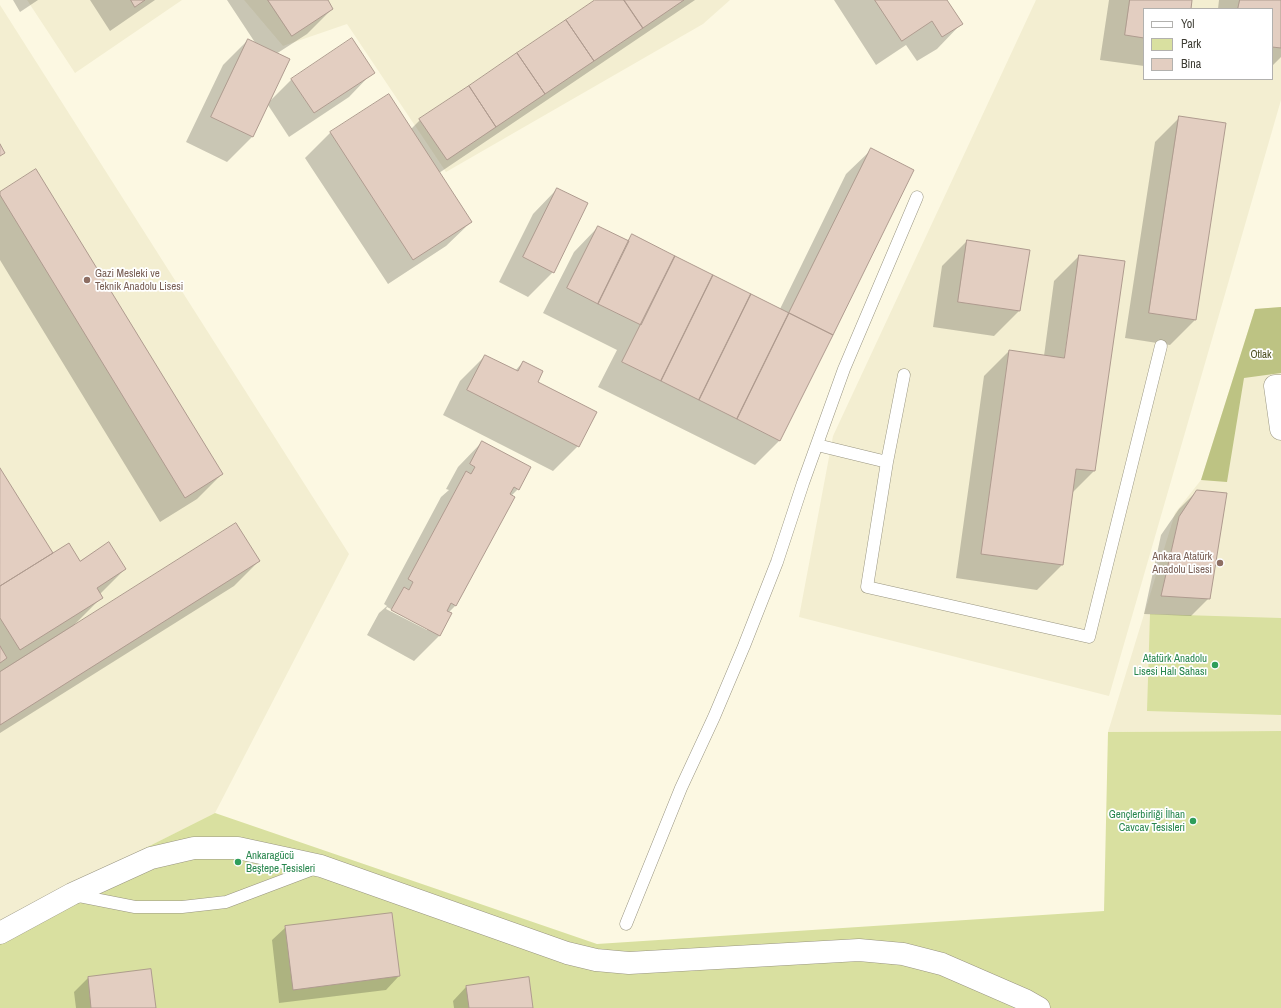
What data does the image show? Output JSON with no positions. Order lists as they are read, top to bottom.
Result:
{
  "parks": ["Otlak"],
  "places": [
    "Gazi Mesleki ve Teknik Anadolu Lisesi",
    "Ankara Atatürk Anadolu Lisesi",
    "Atatürk Anadolu Lisesi Halı Sahası",
    "Gençlerbirliği İlhan Cavcav Tesisleri",
    "Ankaragücü Beştepe Tesisleri"
  ],
  "legend": ["Yol", "Park", "Bina"]
}
